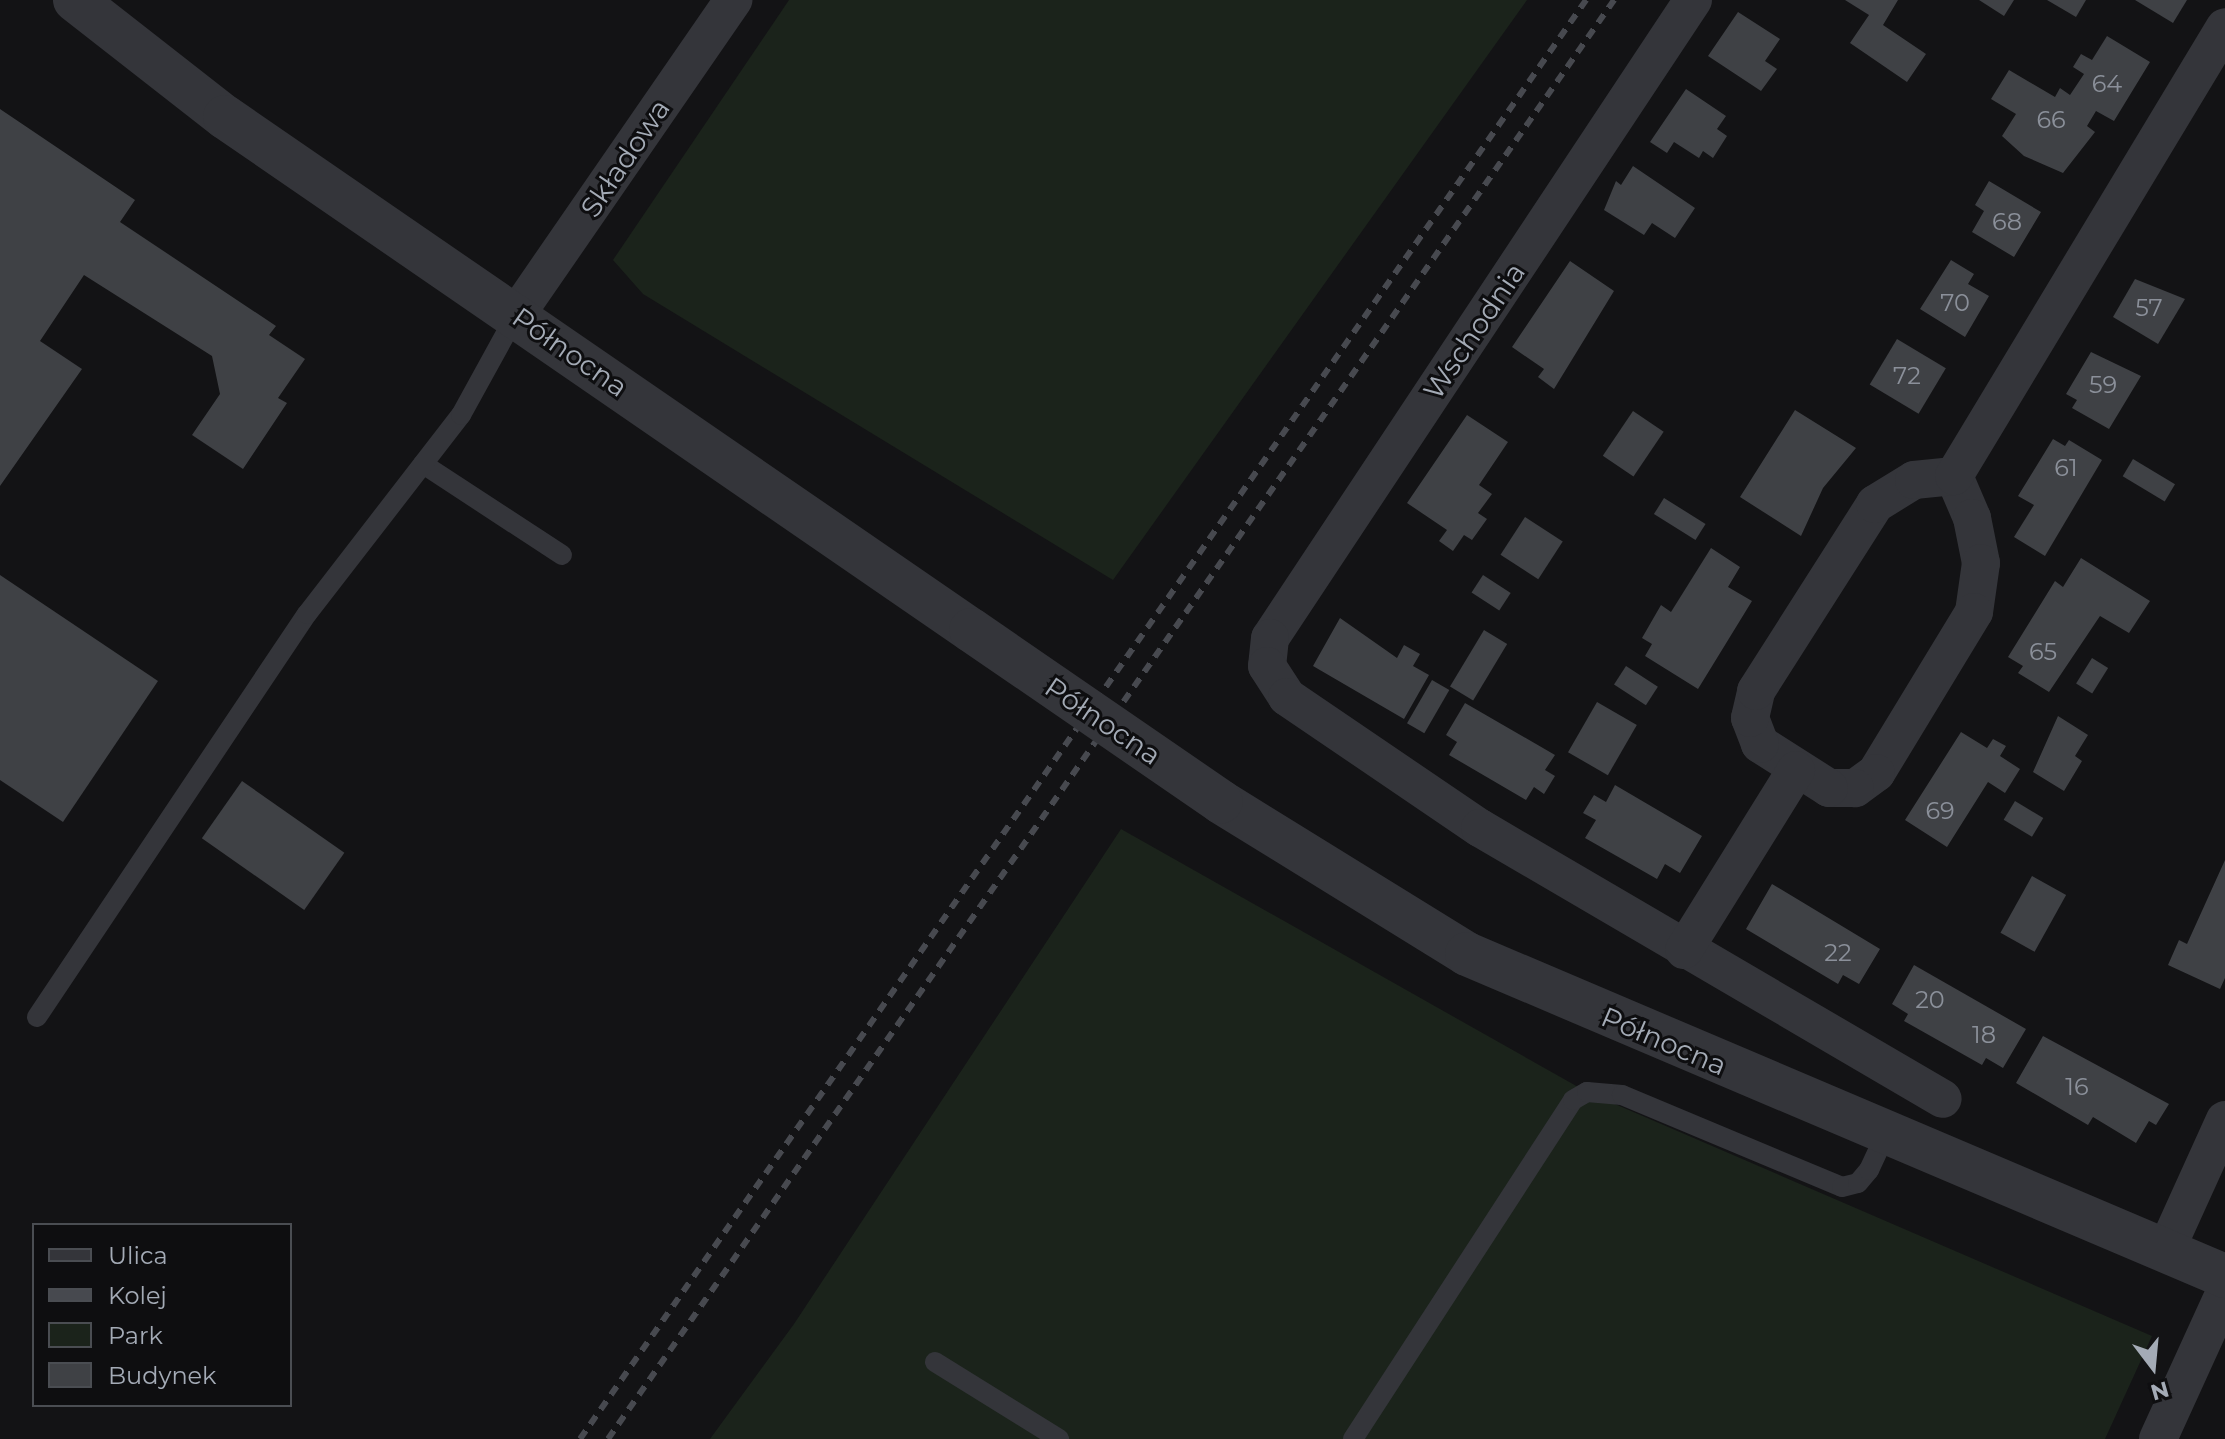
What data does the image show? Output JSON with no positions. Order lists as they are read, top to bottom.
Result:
{
  "streets": {
    "street": ["Składowa", "Wschodnia", "Północna"]
  },
  "crossings": [
    ["Składowa", "Północna"]
  ],
  "house_numbers": [
    "64",
    "66",
    "68",
    "70",
    "57",
    "72",
    "59",
    "61",
    "65",
    "69",
    "22",
    "20",
    "18",
    "16"
  ],
  "legend": [
    "Ulica",
    "Kolej",
    "Park",
    "Budynek"
  ],
  "north": "bottom"
}
